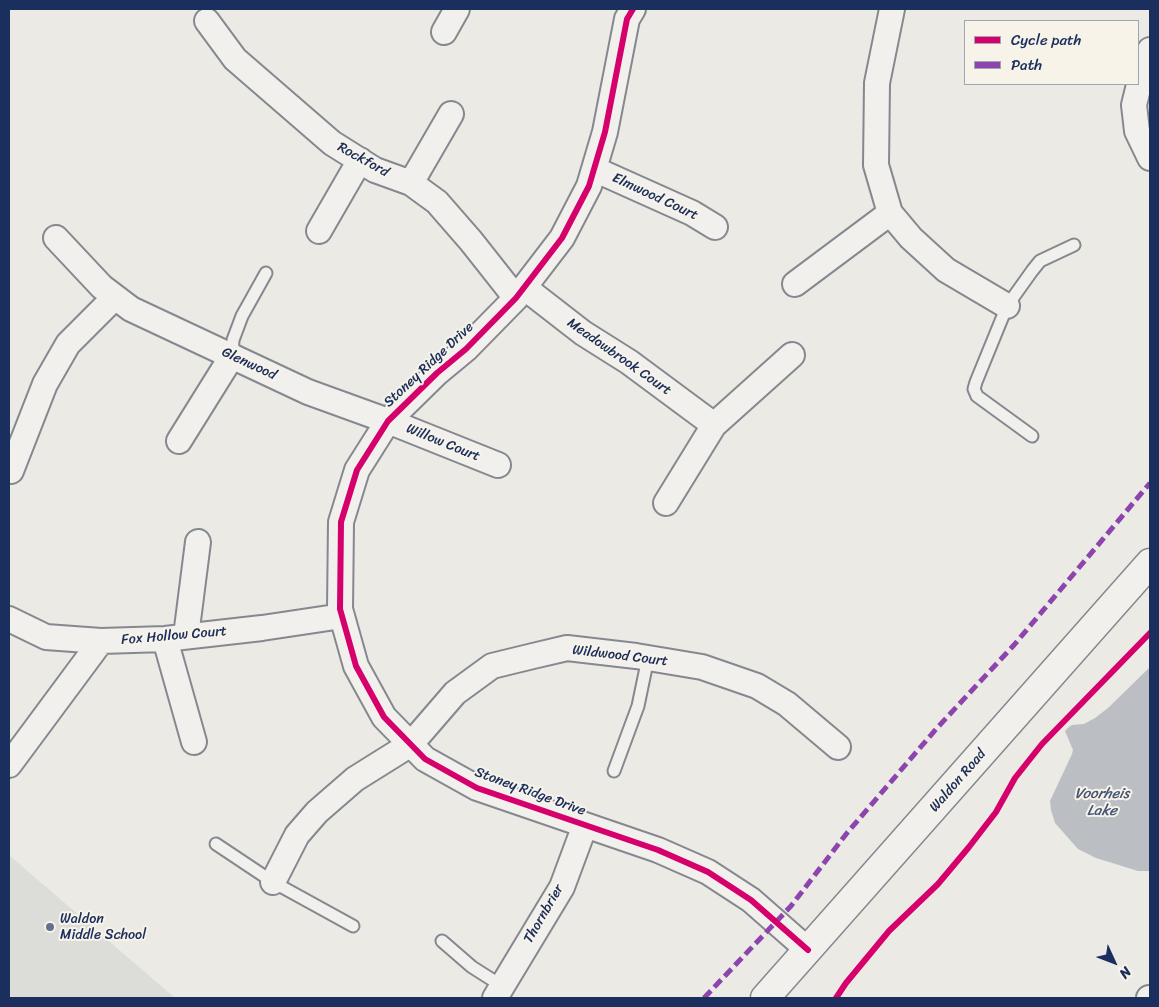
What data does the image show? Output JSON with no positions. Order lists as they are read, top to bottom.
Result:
{
  "streets": {
    "street": [
      "Rockford",
      "Elmwood Court",
      "Meadowbrook Court",
      "Glenwood",
      "Stoney Ridge Drive",
      "Willow Court",
      "Fox Hollow Court",
      "Wildwood Court",
      "Waldon Road",
      "Thornbrier"
    ]
  },
  "crossings": [
    ["Rockford", "Meadowbrook Court"],
    ["Rockford", "Stoney Ridge Drive"],
    ["Elmwood Court", "Stoney Ridge Drive"],
    ["Meadowbrook Court", "Stoney Ridge Drive"],
    ["Glenwood", "Stoney Ridge Drive"],
    ["Glenwood", "Willow Court"],
    ["Stoney Ridge Drive", "Willow Court"],
    ["Stoney Ridge Drive", "Fox Hollow Court"],
    ["Stoney Ridge Drive", "Wildwood Court"],
    ["Stoney Ridge Drive", "Waldon Road"],
    ["Stoney Ridge Drive", "Thornbrier"]
  ],
  "water": ["Voorheis Lake"],
  "places": ["Waldon Middle School"],
  "legend": ["Cycle path", "Path"],
  "north": "bottom right"
}
